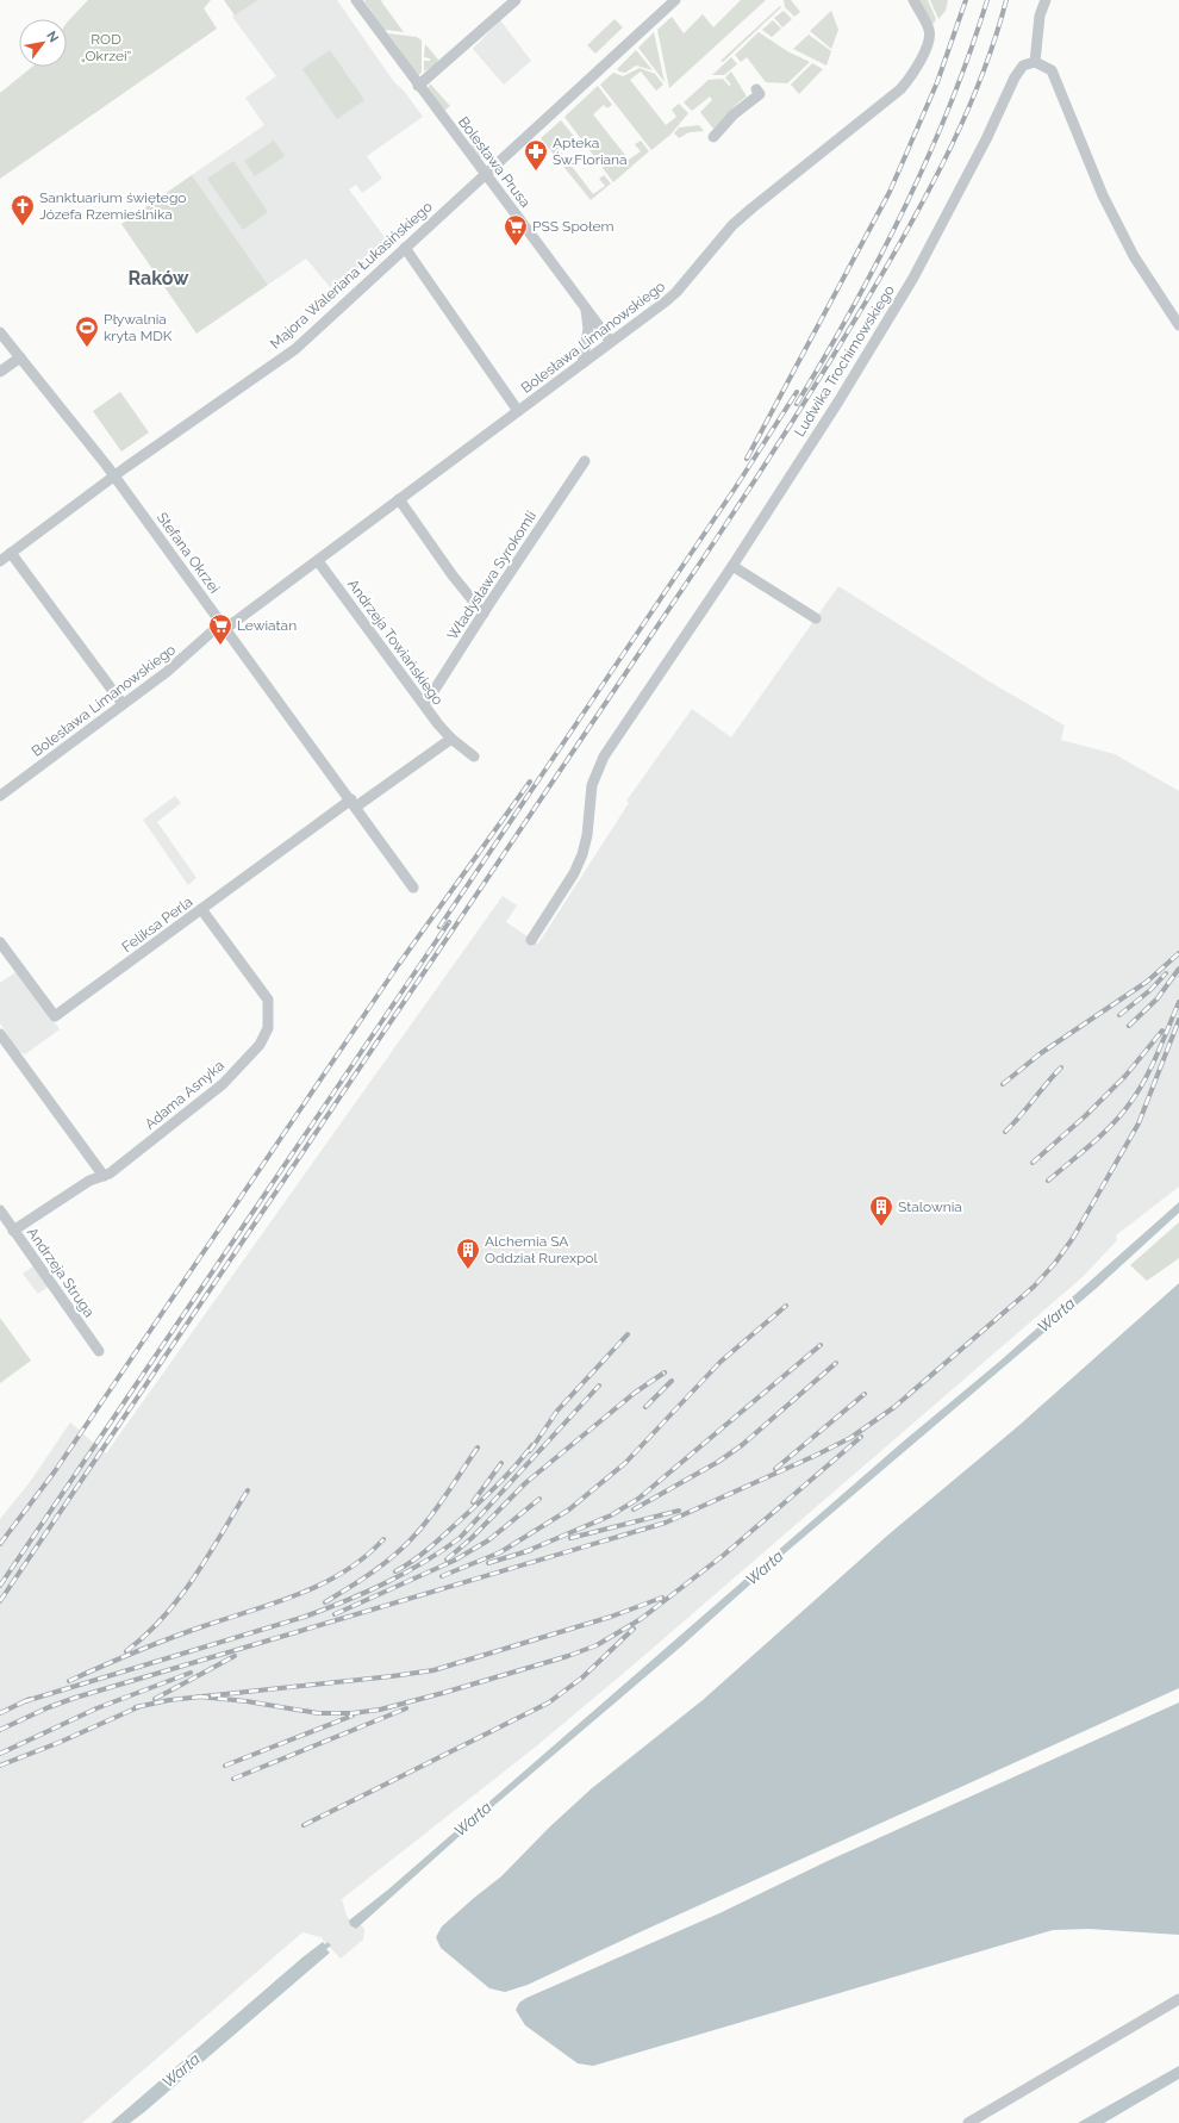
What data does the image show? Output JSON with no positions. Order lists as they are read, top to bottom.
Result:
{
  "streets": {
    "street": [
      "Bolesława Prusa",
      "Majora Waleriana Łukasińskiego",
      "Bolesława Limanowskiego",
      "Ludwika Trochimowskiego",
      "Stefana Okrzei",
      "Władysława Syrokomli",
      "Andrzeja Towiańskiego",
      "Feliksa Perla",
      "Adama Asnyka",
      "Andrzeja Struga"
    ]
  },
  "crossings": [
    ["Bolesława Prusa", "Majora Waleriana Łukasińskiego"],
    ["Bolesława Prusa", "Bolesława Limanowskiego"],
    ["Majora Waleriana Łukasińskiego", "Stefana Okrzei"],
    ["Bolesława Limanowskiego", "Stefana Okrzei"],
    ["Bolesława Limanowskiego", "Andrzeja Towiańskiego"],
    ["Stefana Okrzei", "Feliksa Perla"],
    ["Władysława Syrokomli", "Andrzeja Towiańskiego"],
    ["Feliksa Perla", "Adama Asnyka"],
    ["Adama Asnyka", "Andrzeja Struga"]
  ],
  "districts": ["Raków"],
  "water": ["Warta"],
  "parks": ["ROD „Okrzei”"],
  "places": {
    "pharmacy": ["Apteka Św.Floriana"],
    "church": ["Sanktuarium świętego Józefa Rzemieślnika"],
    "supermarket": ["PSS Społem", "Lewiatan"],
    "sports": ["Pływalnia kryta MDK"],
    "building": ["Stalownia", "Alchemia SA Oddział Rurexpol"]
  },
  "north": "top right"
}
